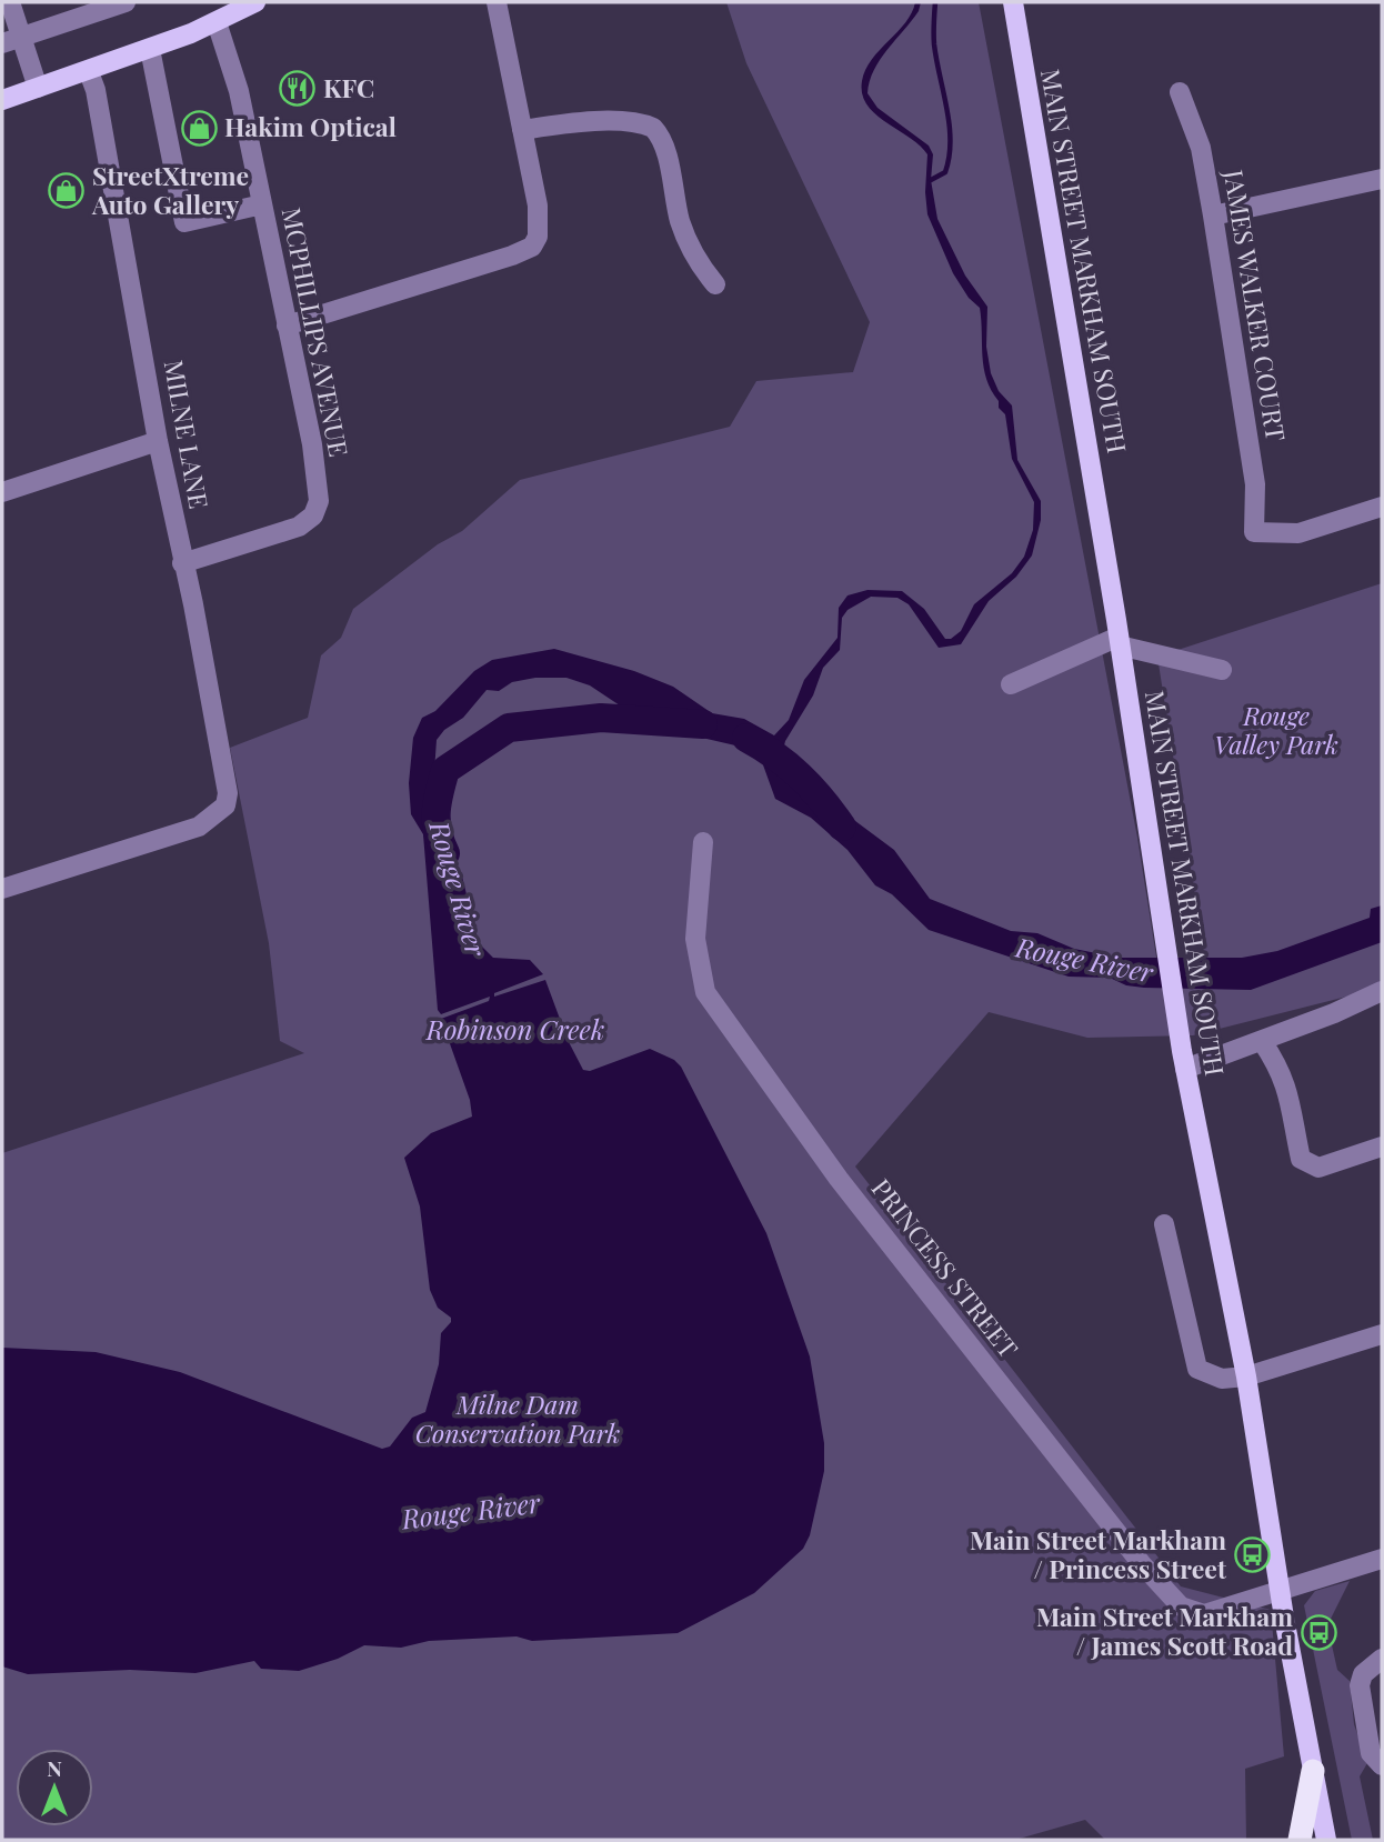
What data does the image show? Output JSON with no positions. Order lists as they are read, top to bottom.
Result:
{
  "streets": {
    "main road": ["MAIN STREET MARKHAM SOUTH"],
    "street": [
      "JAMES WALKER COURT",
      "MCPHILLIPS AVENUE",
      "MILNE LANE",
      "PRINCESS STREET"
    ]
  },
  "crossings": [
    ["MAIN STREET MARKHAM SOUTH", "PRINCESS STREET"],
    ["MCPHILLIPS AVENUE", "MILNE LANE"]
  ],
  "water": ["Rouge River", "Robinson Creek"],
  "parks": ["Rouge Valley Park", "Milne Dam Conservation Park"],
  "places": {
    "restaurant": ["KFC"],
    "shop": ["Hakim Optical", "StreetXtreme Auto Gallery"],
    "bus stop": ["Main Street Markham / Princess Street", "Main Street Markham / James Scott Road"]
  },
  "north": "top"
}
